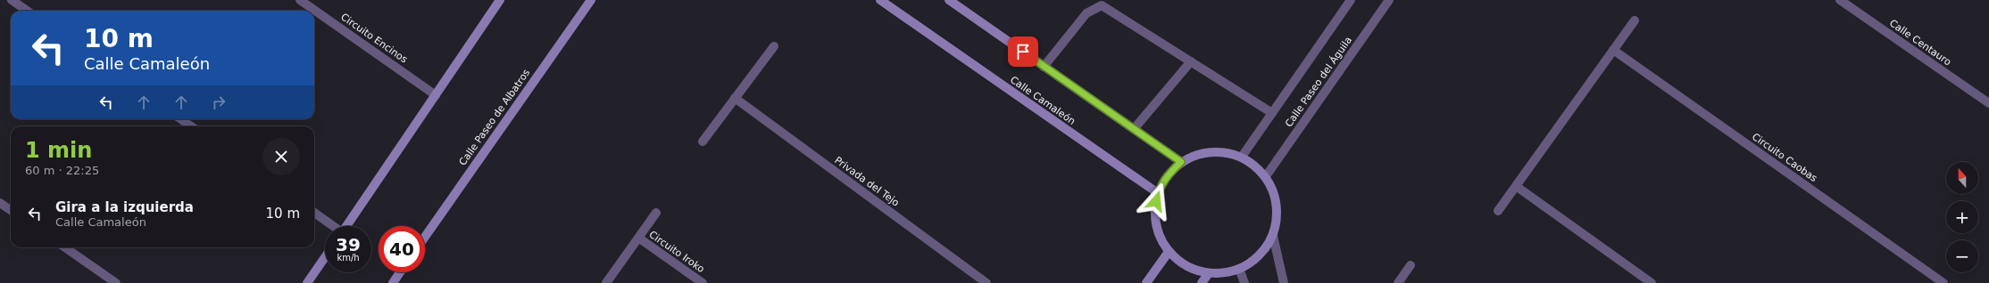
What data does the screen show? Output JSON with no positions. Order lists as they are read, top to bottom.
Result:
{
  "streets": {
    "street": [
      "Circuito Encinos",
      "Calle Centauro",
      "Calle Paseo del Águila",
      "Calle Camaleón",
      "Calle Paseo de Albatros",
      "Circuito Caobas",
      "Privada del Tejo",
      "Circuito Iroko"
    ]
  },
  "crossings": [
    ["Calle Paseo del Águila", "Calle Camaleón"]
  ],
  "north": "top",
  "page": {
    "turn": ["10 m", "Calle Camaleón"],
    "heading": ["1 min", "60 m · 22:25"],
    "map_buttons": ["+", "−"],
    "list": [
      {
        "name": "Gira a la izquierda",
        "note": "Calle Camaleón",
        "value": "10 m"
      }
    ],
    "speed": "39 km/h",
    "limit": "40"
  }
}
